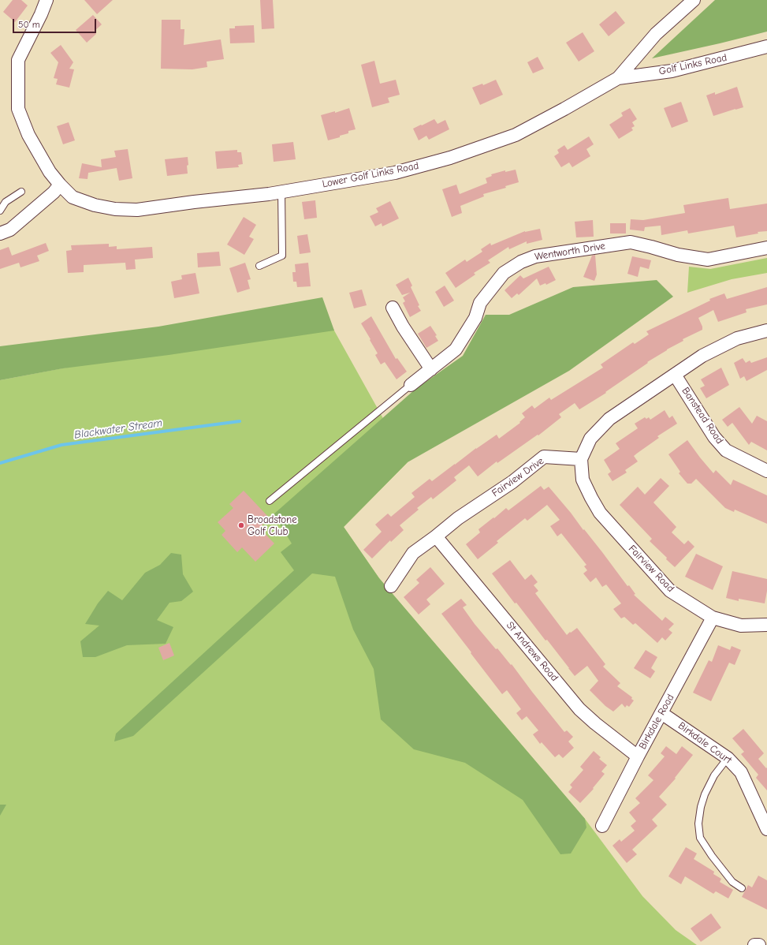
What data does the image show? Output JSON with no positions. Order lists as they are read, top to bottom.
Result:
{
  "streets": {
    "street": [
      "Golf Links Road",
      "Lower Golf Links Road",
      "Wentworth Drive",
      "Banstead Road",
      "Fairview Drive",
      "Fairview Road",
      "St Andrews Road",
      "Birkdale Road",
      "Birkdale Court"
    ]
  },
  "crossings": [
    ["Golf Links Road", "Lower Golf Links Road"],
    ["Fairview Drive", "Fairview Road"],
    ["Fairview Drive", "St Andrews Road"],
    ["Fairview Road", "Birkdale Road"],
    ["St Andrews Road", "Birkdale Road"],
    ["Birkdale Road", "Birkdale Court"]
  ],
  "water": ["Blackwater Stream"],
  "places": ["Broadstone Golf Club"],
  "scale_bar": "50 m"
}
